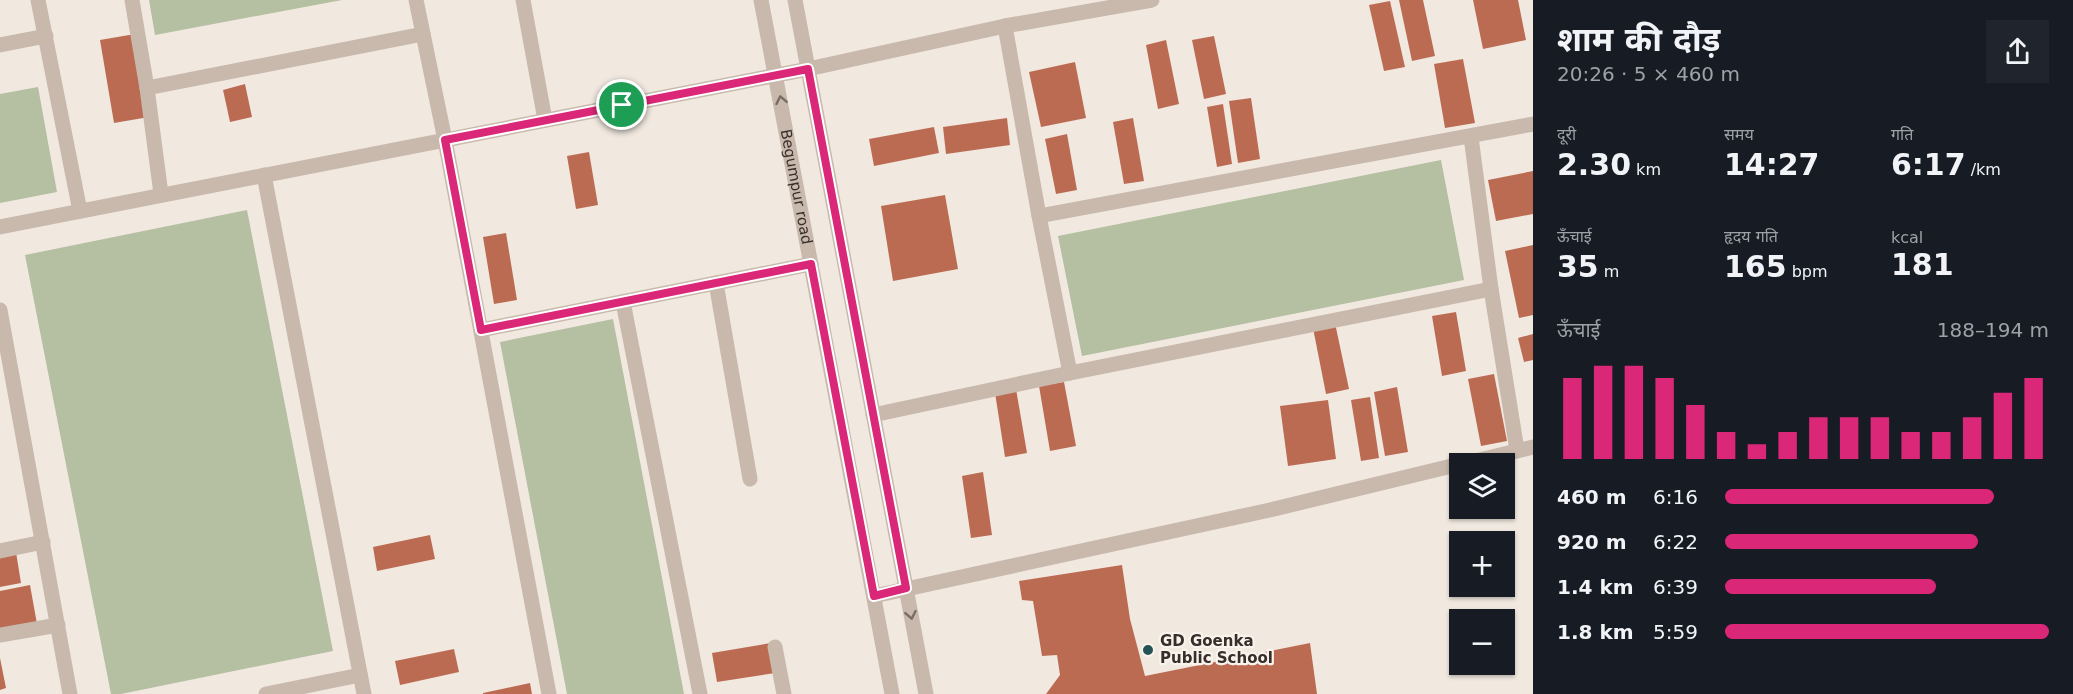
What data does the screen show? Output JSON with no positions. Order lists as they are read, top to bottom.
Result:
{
  "streets": {
    "street": ["Begumpur road"]
  },
  "places": ["GD Goenka Public School"],
  "page": {
    "heading": ["शाम की दौड़", "20:26 · 5 × 460 m"],
    "stats": [
      ["दूरी", "2.30 km"],
      ["समय", "14:27"],
      ["गति", "6:17 /km"],
      ["ऊँचाई", "35 m"],
      ["हृदय गति", "165 bpm"],
      ["kcal", "181"]
    ],
    "chart": ["ऊँचाई", "188–194 m"],
    "map_buttons": ["+", "−"],
    "list": [
      {
        "name": "460 m",
        "note": "6:16"
      },
      {
        "name": "920 m",
        "note": "6:22"
      },
      {
        "name": "1.4 km",
        "note": "6:39"
      },
      {
        "name": "1.8 km",
        "note": "5:59"
      }
    ]
  }
}
